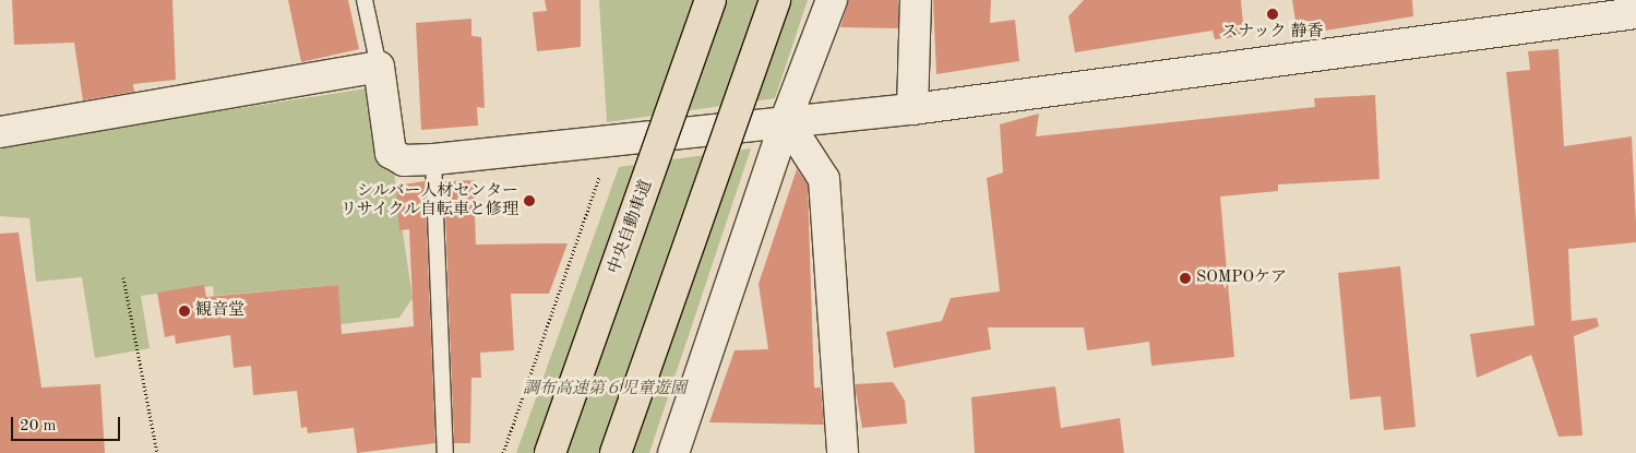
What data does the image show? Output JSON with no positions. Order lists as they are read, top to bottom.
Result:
{
  "streets": {
    "highway": ["中央自動車道"]
  },
  "parks": ["調布高速第６児童遊園"],
  "places": [
    "スナック 静香",
    "シルバー人材センター リサイクル自転車と修理",
    "SOMPOケア",
    "観音堂"
  ],
  "scale_bar": "20 m"
}
